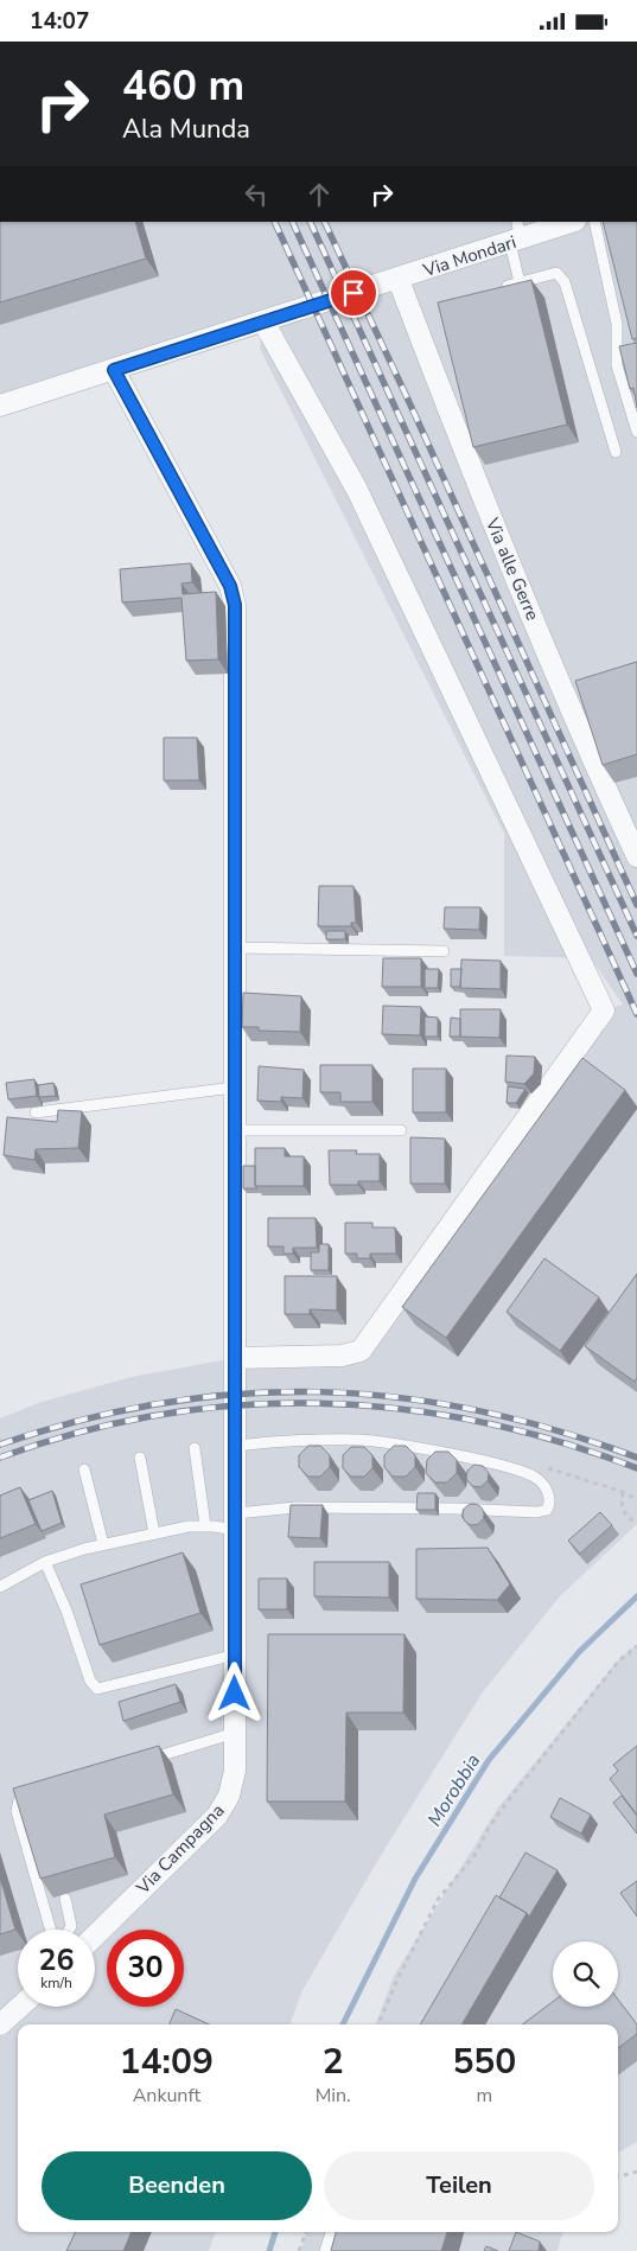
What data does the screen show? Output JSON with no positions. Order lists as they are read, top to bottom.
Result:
{
  "streets": {
    "street": ["Via Mondari", "Via alle Gerre", "Via Campagna"]
  },
  "crossings": [
    ["Via Mondari", "Via alle Gerre"],
    ["Via Mondari", "Via Campagna"]
  ],
  "water": ["Morobbia"],
  "page": {
    "status": "14:07",
    "turn": ["460 m", "Ala Munda"],
    "speed": "26 km/h",
    "limit": "30",
    "eta": [
      "14:09",
      "Ankunft",
      "2",
      "Min.",
      "550",
      "m"
    ],
    "buttons": ["Beenden", "Teilen"]
  }
}
